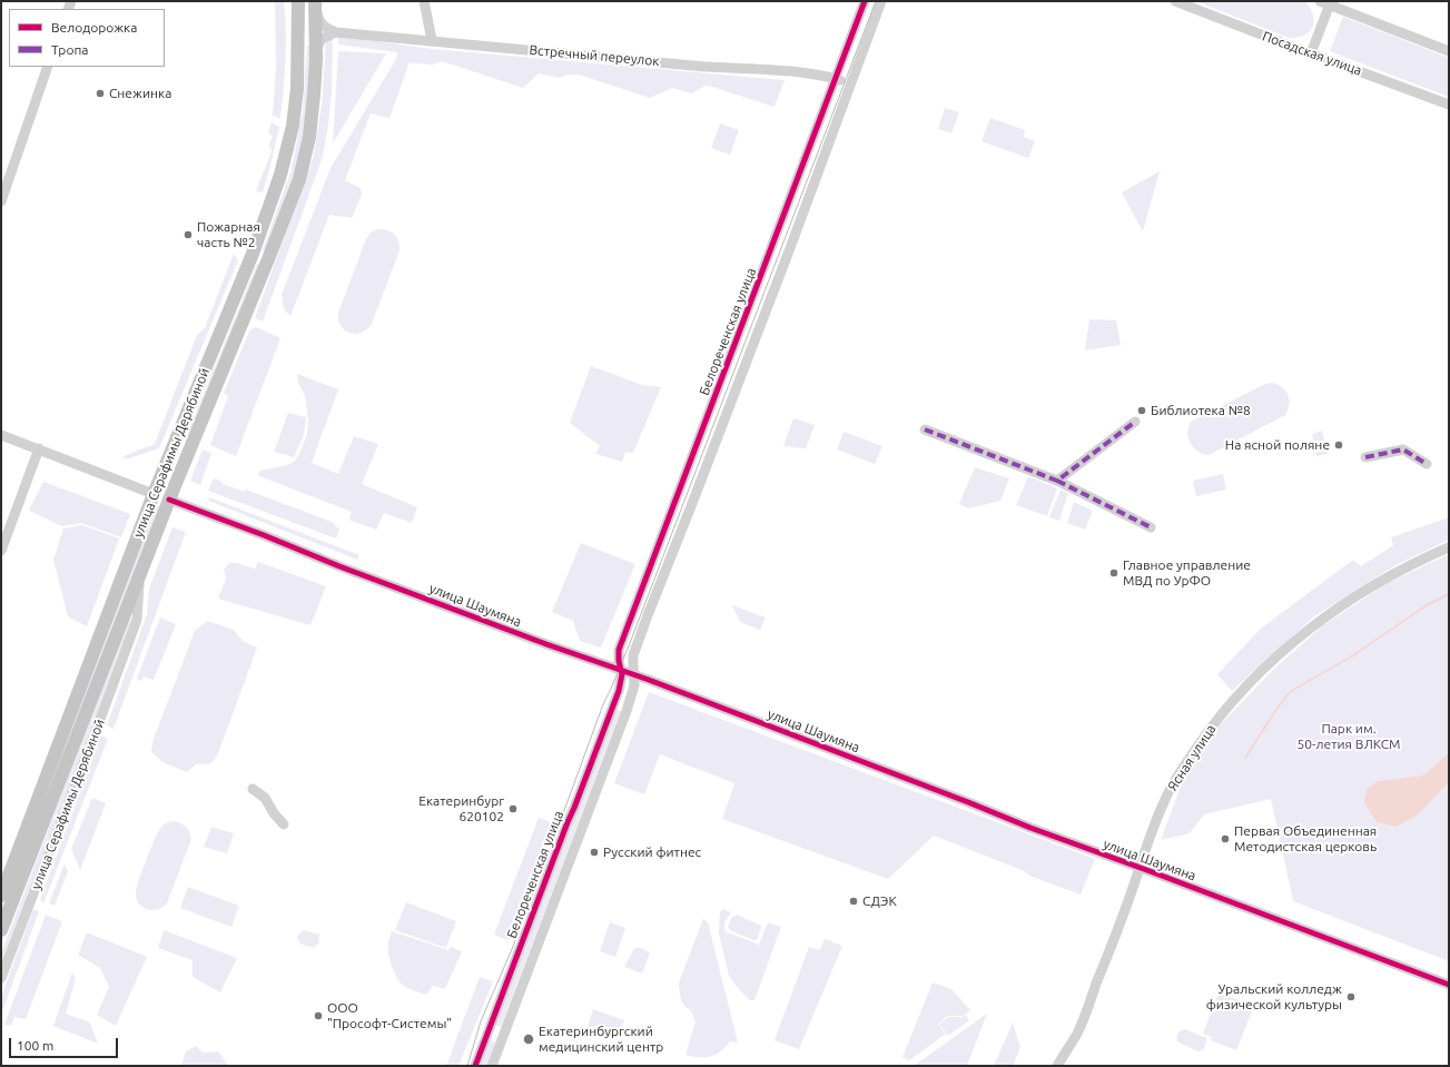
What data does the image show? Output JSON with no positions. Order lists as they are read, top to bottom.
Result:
{
  "streets": {
    "main road": ["улица Серафимы Дерябиной", "улица Шаумяна"],
    "street": [
      "Посадская улица",
      "Встречный переулок",
      "Белореченская улица",
      "Ясная улица"
    ]
  },
  "crossings": [
    ["Встречный переулок", "Белореченская улица"],
    ["Белореченская улица", "улица Шаумяна"],
    ["улица Серафимы Дерябиной", "улица Шаумяна"],
    ["улица Шаумяна", "Ясная улица"]
  ],
  "parks": ["Парк им. 50-летия ВЛКСМ"],
  "places": [
    "Снежинка",
    "Пожарная часть №2",
    "Библиотека №8",
    "На ясной поляне",
    "Главное управление МВД по УрФО",
    "Екатеринбург 620102",
    "Первая Объединенная Методистская церковь",
    "Русский фитнес",
    "СДЭК",
    "Уральский колледж физической культуры",
    "ООО \"Прософт-Системы\"",
    "Екатеринбургский медицинский центр"
  ],
  "legend": ["Велодорожка", "Тропа"],
  "scale_bar": "100 m"
}
